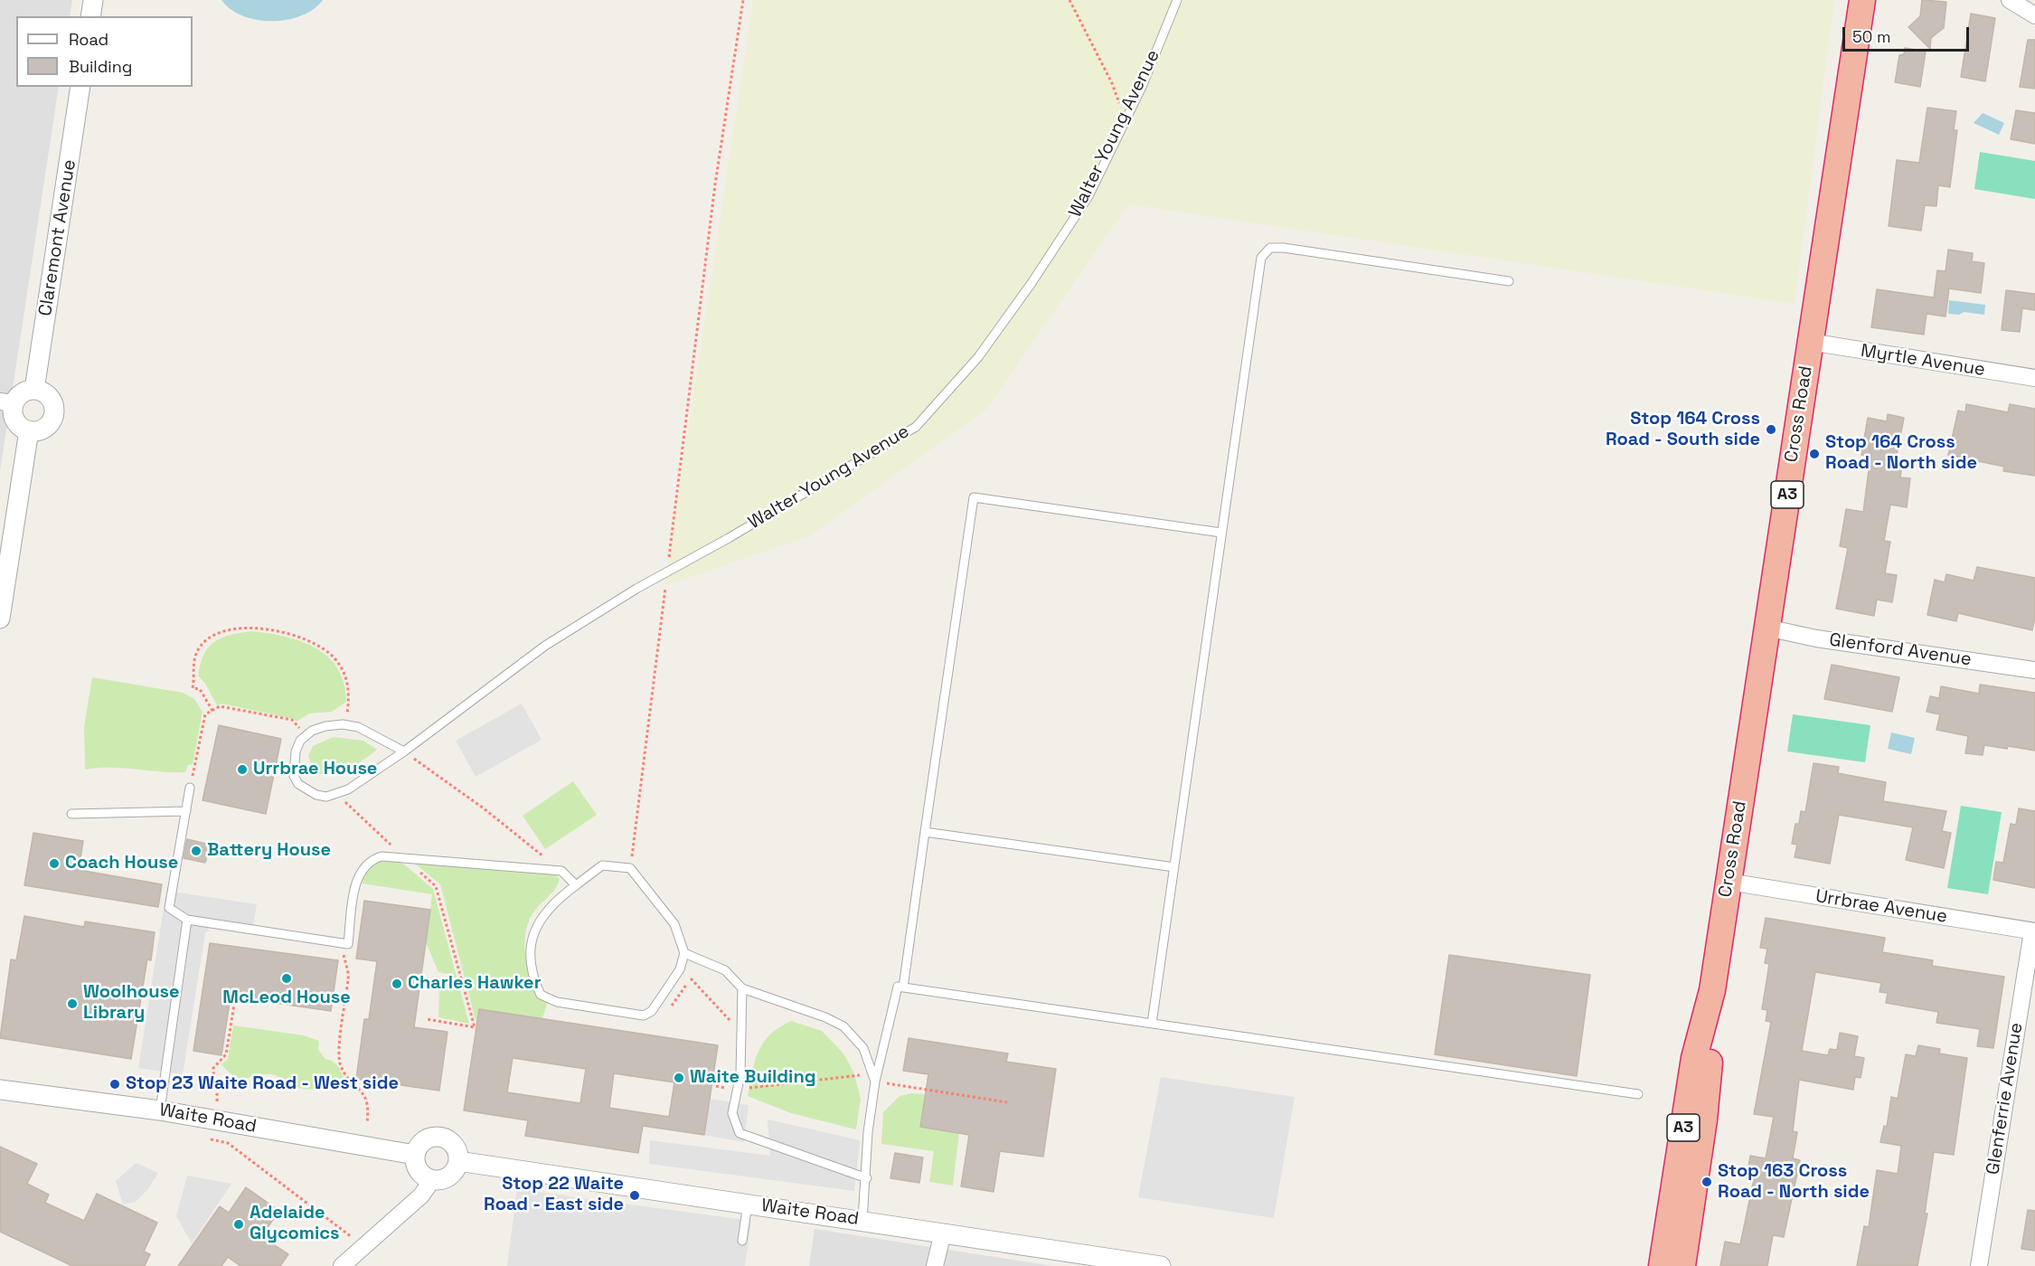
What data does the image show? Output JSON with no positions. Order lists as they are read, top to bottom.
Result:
{
  "streets": {
    "highway": ["Cross Road", "A3"],
    "street": [
      "Claremont Avenue",
      "Myrtle Avenue",
      "Glenford Avenue",
      "Urrbrae Avenue",
      "Glenferrie Avenue",
      "Waite Road"
    ],
    "lane": ["Walter Young Avenue"]
  },
  "crossings": [
    ["Myrtle Avenue", "Cross Road"],
    ["Cross Road", "Glenford Avenue"],
    ["Cross Road", "Urrbrae Avenue"],
    ["Urrbrae Avenue", "Glenferrie Avenue"]
  ],
  "places": [
    "Stop 164 Cross Road - South side",
    "Stop 164 Cross Road - North side",
    "Urrbrae House",
    "Battery House",
    "Coach House",
    "McLeod House",
    "Charles Hawker",
    "Woolhouse Library",
    "Waite Building",
    "Stop 23 Waite Road - West side",
    "Stop 163 Cross Road - North side",
    "Stop 22 Waite Road - East side",
    "Adelaide Glycomics"
  ],
  "legend": ["Road", "Building"],
  "scale_bar": "50 m"
}
